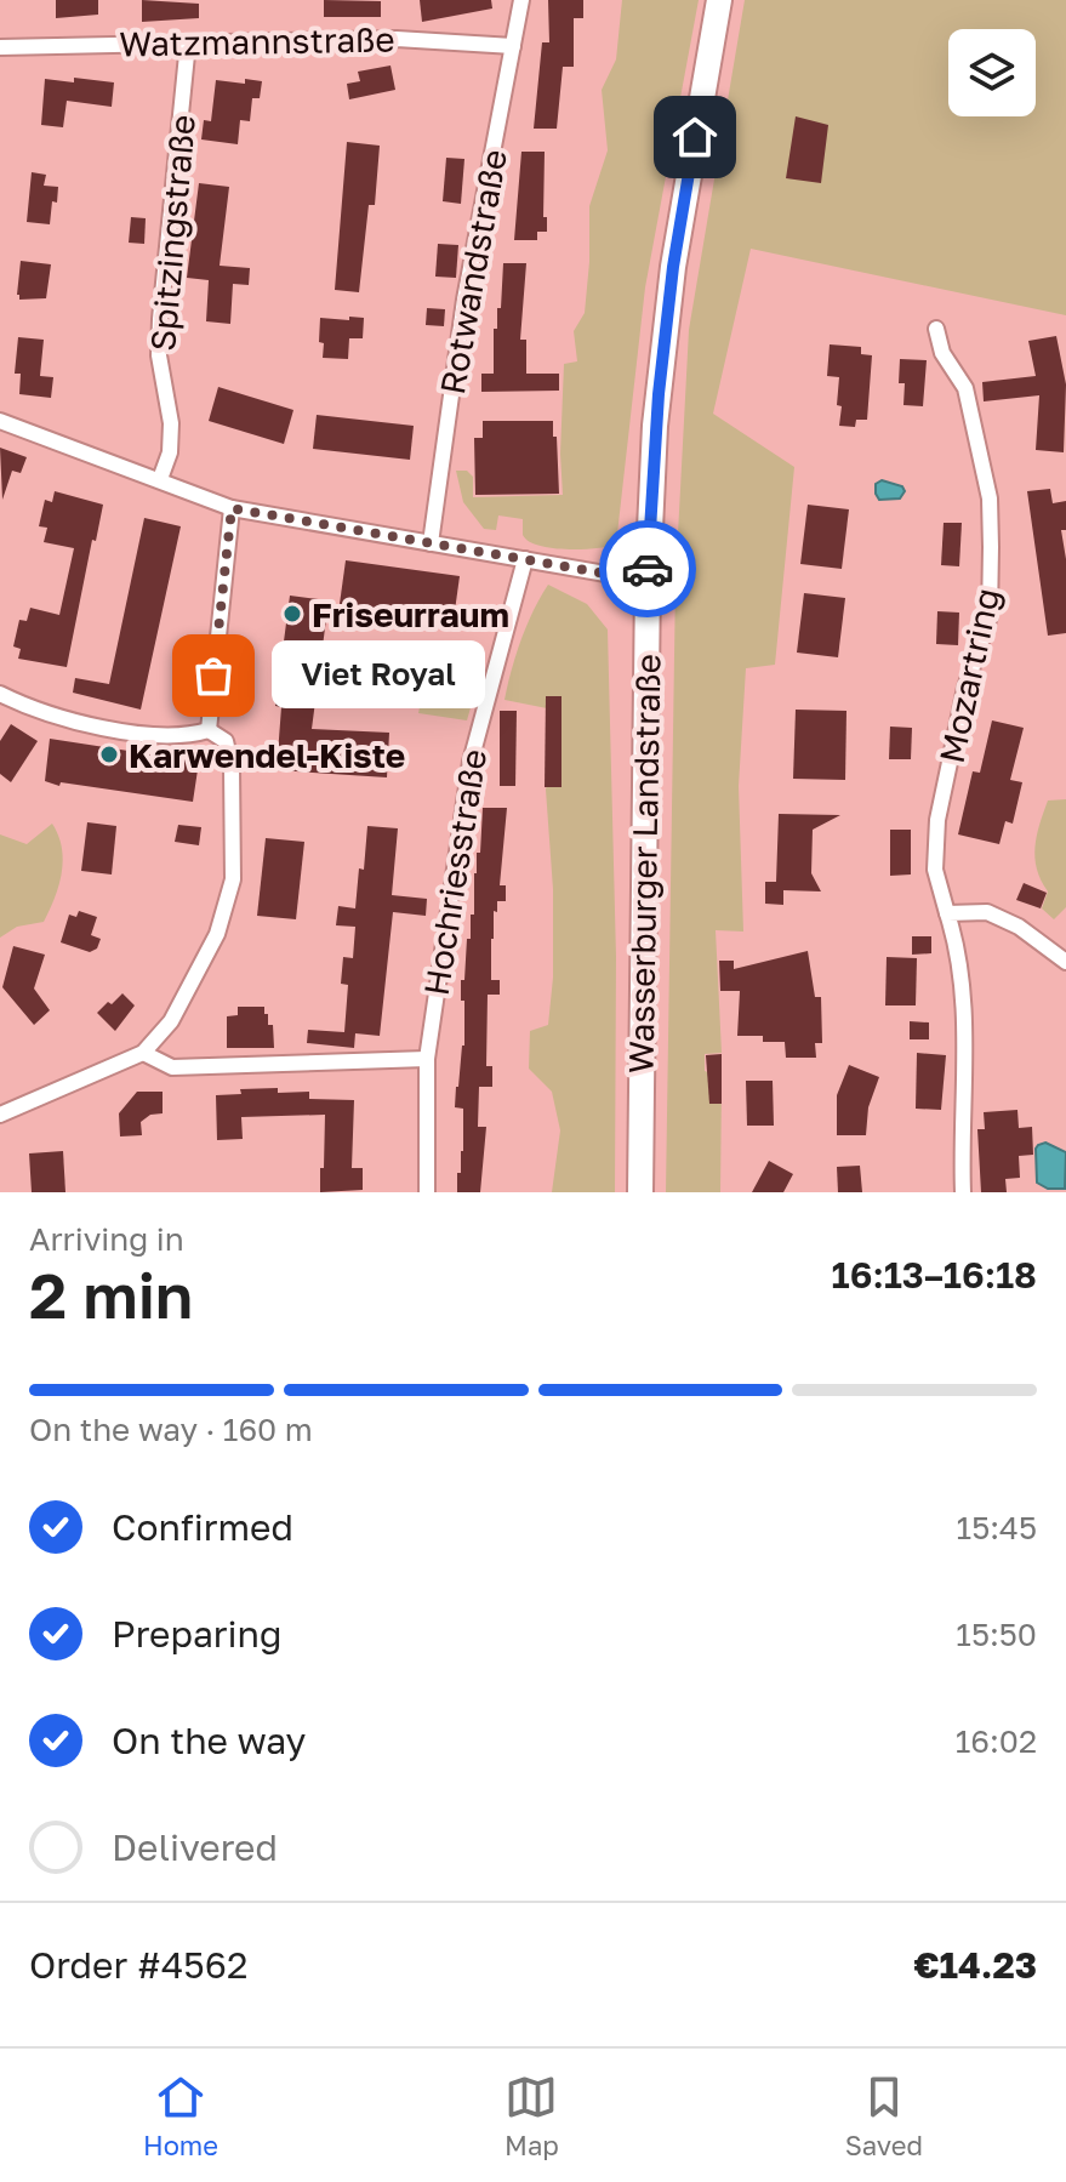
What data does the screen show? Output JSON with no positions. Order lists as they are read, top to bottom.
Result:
{
  "streets": {
    "main road": ["Wasserburger Landstraße"],
    "street": [
      "Watzmannstraße",
      "Spitzingstraße",
      "Rotwandstraße",
      "Mozartring",
      "Hochriesstraße"
    ]
  },
  "crossings": [
    ["Watzmannstraße", "Spitzingstraße"],
    ["Watzmannstraße", "Rotwandstraße"]
  ],
  "places": ["Friseurraum", "Viet Royal", "Karwendel-Kiste"],
  "page": {
    "bubble": "Viet Royal",
    "heading": ["2 min", "Arriving in", "16:13–16:18"],
    "panel": ["Order #4562", "€14.23"],
    "bar": "On the way · 160 m",
    "list": [
      ["Confirmed", "15:45"],
      ["Preparing", "15:50"],
      ["On the way", "16:02"],
      "Delivered"
    ],
    "tabs": ["Home", "Map", "Saved"]
  }
}
